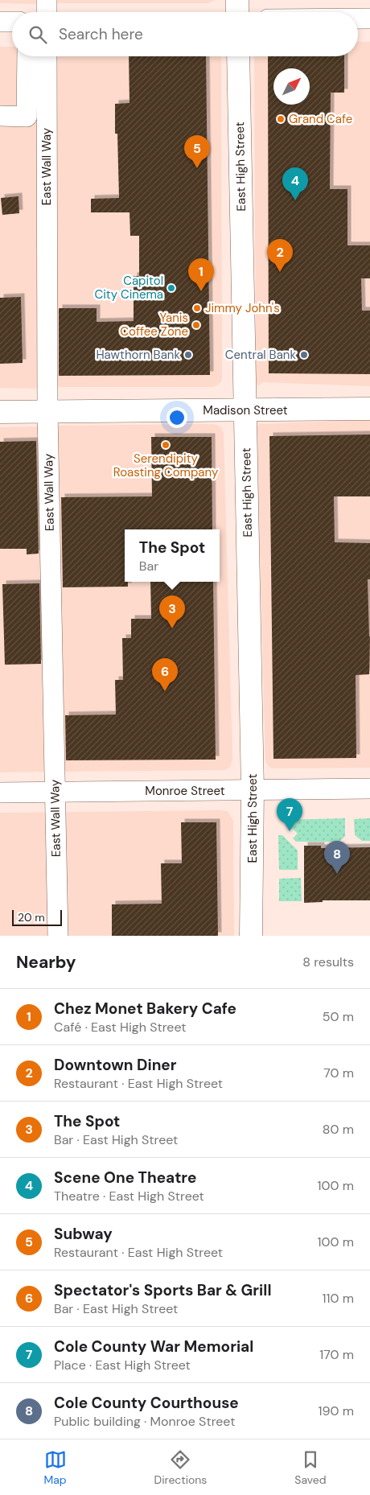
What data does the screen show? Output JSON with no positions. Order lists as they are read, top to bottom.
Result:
{
  "streets": {
    "main road": ["East High Street", "Madison Street"],
    "street": ["East Wall Way", "Monroe Street"]
  },
  "crossings": [
    ["East Wall Way", "Madison Street"],
    ["East Wall Way", "Monroe Street"],
    ["East High Street", "Madison Street"],
    ["East High Street", "Monroe Street"]
  ],
  "places": [
    "Grand Cafe",
    "Capitol City Cinema",
    "Jimmy John's",
    "Yanis Coffee Zone",
    "Hawthorn Bank",
    "Central Bank",
    "Serendipity Roasting Company"
  ],
  "scale_bar": "20 m",
  "north": "top right",
  "page": {
    "search": "Search here",
    "pins": [
      "5",
      "4",
      "2",
      "1",
      "3",
      "6",
      "7",
      "8"
    ],
    "popup": ["The Spot", "Bar"],
    "scale": "20 m",
    "heading": ["Nearby", "8 results"],
    "list": [
      {
        "mark": "1",
        "name": "Chez Monet Bakery Cafe",
        "note": "Café · East High Street",
        "value": "50 m"
      },
      {
        "mark": "2",
        "name": "Downtown Diner",
        "note": "Restaurant · East High Street",
        "value": "70 m"
      },
      {
        "mark": "3",
        "name": "The Spot",
        "note": "Bar · East High Street",
        "value": "80 m"
      },
      {
        "mark": "4",
        "name": "Scene One Theatre",
        "note": "Theatre · East High Street",
        "value": "100 m"
      },
      {
        "mark": "5",
        "name": "Subway",
        "note": "Restaurant · East High Street",
        "value": "100 m"
      },
      {
        "mark": "6",
        "name": "Spectator's Sports Bar & Grill",
        "note": "Bar · East High Street",
        "value": "110 m"
      },
      {
        "mark": "7",
        "name": "Cole County War Memorial",
        "note": "Place · East High Street",
        "value": "170 m"
      },
      {
        "mark": "8",
        "name": "Cole County Courthouse",
        "note": "Public building · Monroe Street",
        "value": "190 m"
      }
    ],
    "nav": ["Map", "Directions", "Saved"]
  }
}
